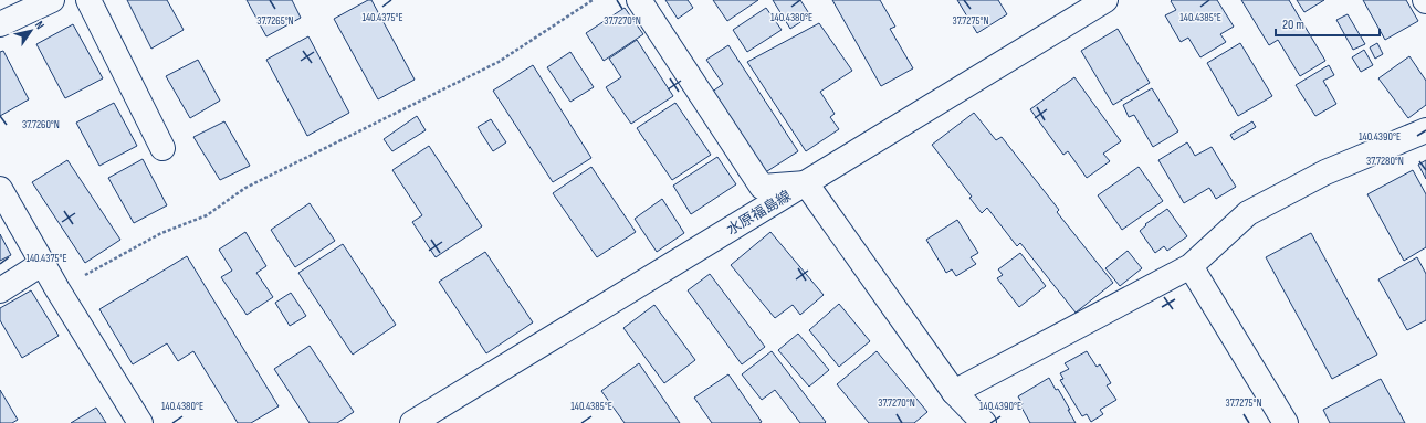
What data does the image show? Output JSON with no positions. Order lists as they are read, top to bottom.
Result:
{
  "streets": {
    "street": ["水原福島線"]
  },
  "scale_bar": "20 m",
  "north": "top right",
  "coordinates": [
    "140.4375°E",
    "140.4380°E",
    "140.4385°E",
    "37.7265°N",
    "37.7270°N",
    "37.7275°N",
    "37.7260°N",
    "140.4390°E",
    "37.7280°N"
  ]
}
